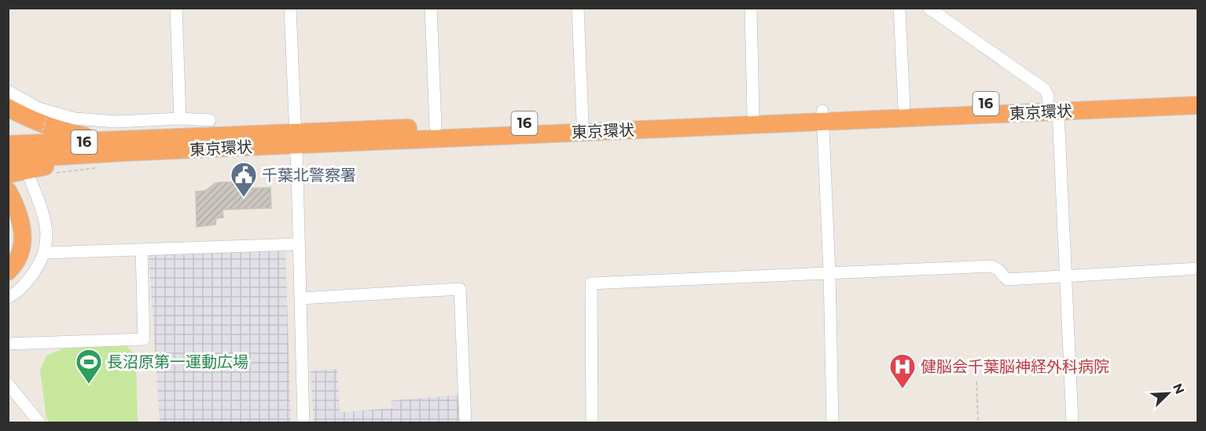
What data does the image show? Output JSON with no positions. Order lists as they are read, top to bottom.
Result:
{
  "streets": {
    "highway": ["16", "東京環状"]
  },
  "places": {
    "public building": ["千葉北警察署"],
    "sports": ["長沼原第一運動広場"],
    "hospital": ["健脳会千葉脳神経外科病院"]
  },
  "north": "top right"
}
